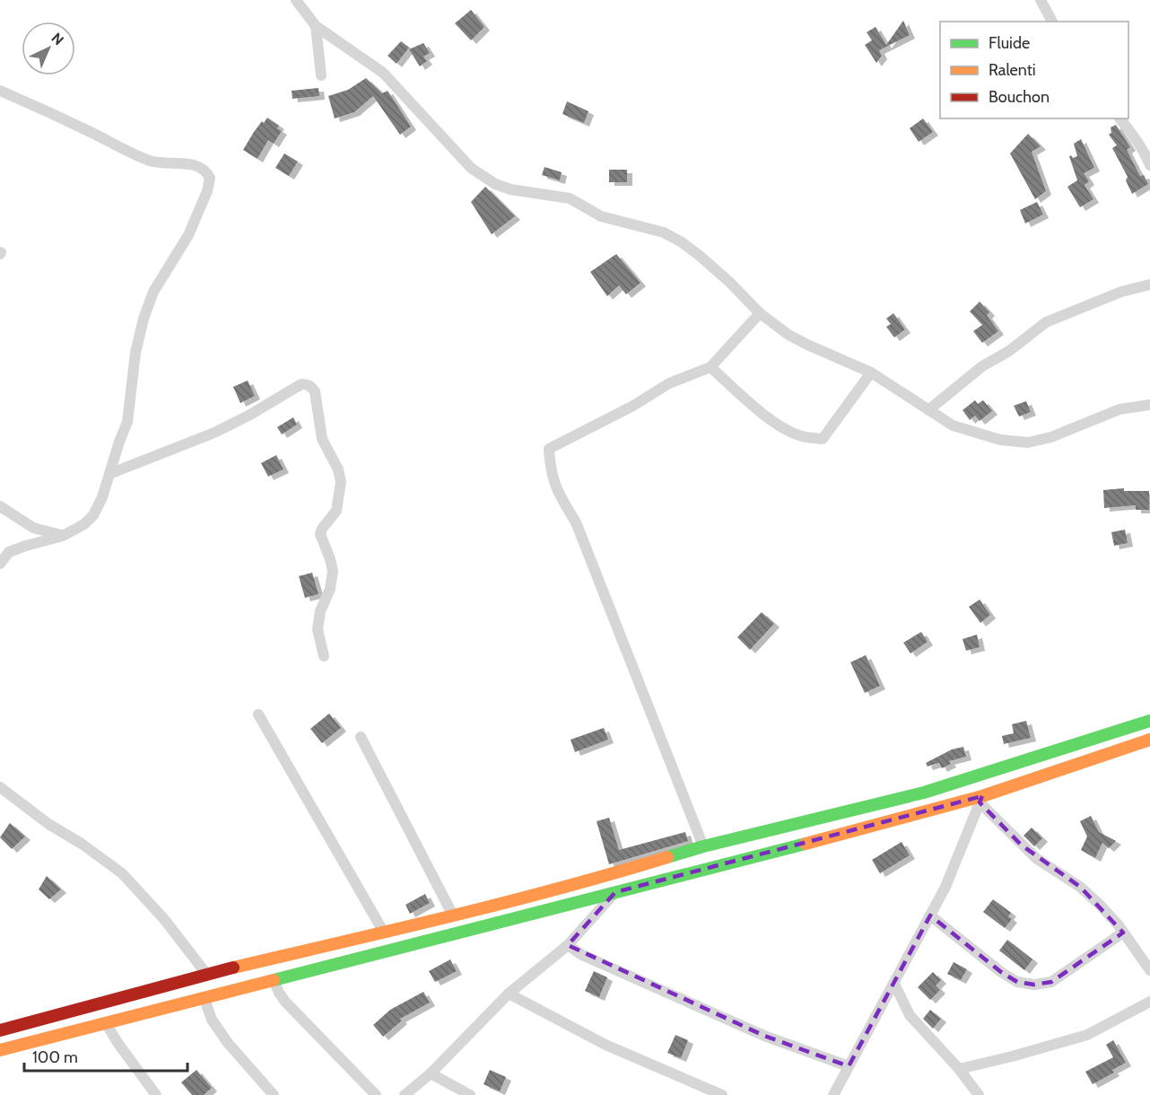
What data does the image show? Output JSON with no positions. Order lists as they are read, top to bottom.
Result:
{
  "legend": ["Fluide", "Ralenti", "Bouchon"],
  "scale_bar": "100 m",
  "north": "top right"
}
